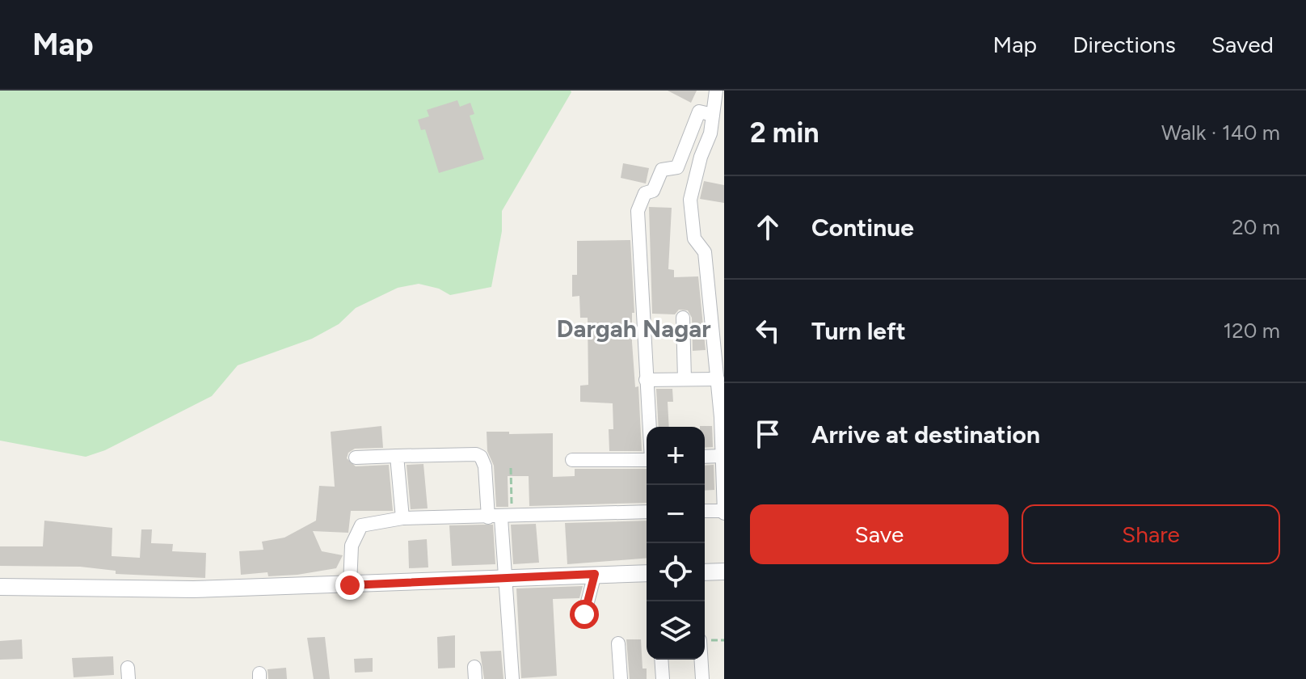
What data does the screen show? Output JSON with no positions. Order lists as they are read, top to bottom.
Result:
{
  "districts": ["Dargah Nagar"],
  "page": {
    "header": "Map",
    "nav": ["Map", "Directions", "Saved"],
    "heading": ["2 min", "Walk · 140 m"],
    "list": [
      ["Continue", "20 m"],
      ["Turn left", "120 m"],
      "Arrive at destination"
    ],
    "map_buttons": ["+", "−"],
    "buttons": ["Save", "Share"]
  }
}
